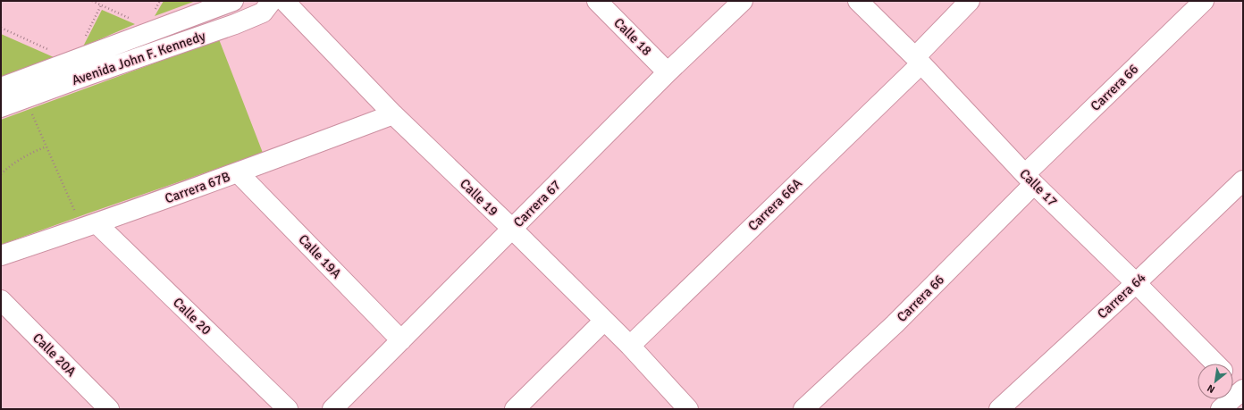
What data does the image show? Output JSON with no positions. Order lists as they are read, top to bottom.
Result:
{
  "streets": {
    "street": [
      "Calle 18",
      "Avenida John F. Kennedy",
      "Carrera 66",
      "Carrera 67B",
      "Calle 17",
      "Calle 19",
      "Carrera 67",
      "Carrera 66A",
      "Calle 19A",
      "Carrera 64",
      "Calle 20",
      "Calle 20A"
    ]
  },
  "crossings": [
    ["Calle 18", "Carrera 67"],
    ["Carrera 66", "Calle 17"],
    ["Carrera 67B", "Calle 19"],
    ["Carrera 67B", "Calle 19A"],
    ["Carrera 67B", "Calle 20"],
    ["Calle 17", "Carrera 66A"],
    ["Calle 17", "Carrera 64"],
    ["Calle 19", "Carrera 67"],
    ["Calle 19", "Carrera 66A"],
    ["Carrera 67", "Calle 19A"]
  ],
  "north": "bottom left"
}
